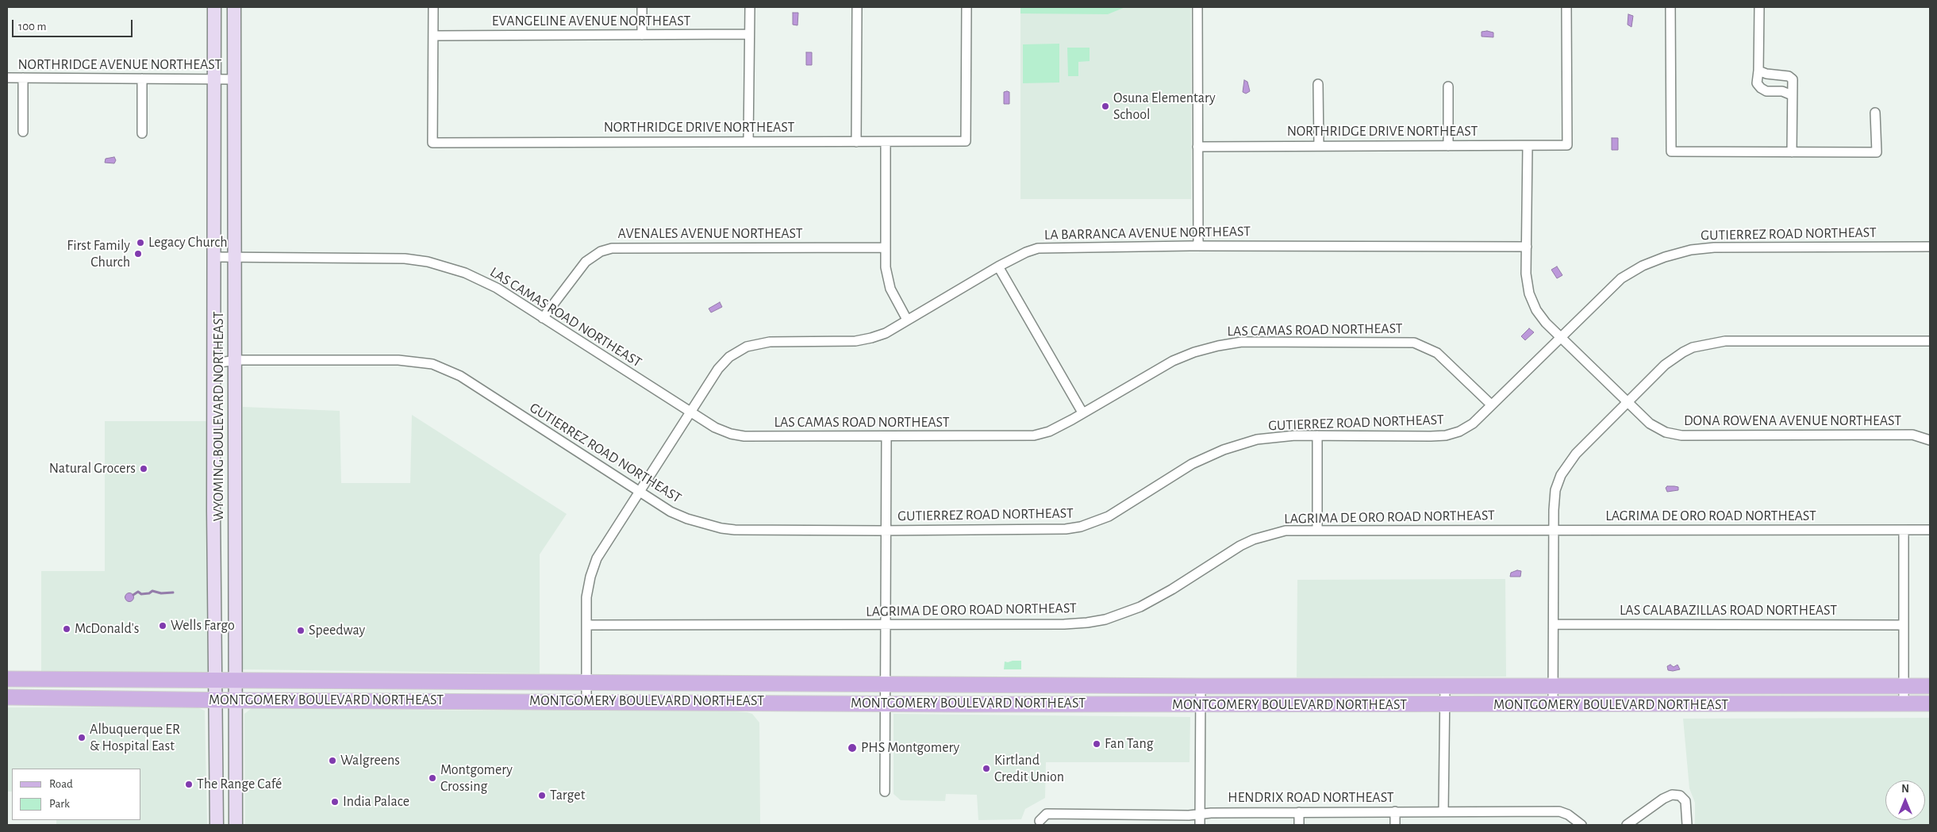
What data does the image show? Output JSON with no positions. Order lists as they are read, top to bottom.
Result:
{
  "streets": {
    "main road": ["WYOMING BOULEVARD NORTHEAST", "MONTGOMERY BOULEVARD NORTHEAST"],
    "street": [
      "EVANGELINE AVENUE NORTHEAST",
      "NORTHRIDGE AVENUE NORTHEAST",
      "NORTHRIDGE DRIVE NORTHEAST",
      "LA BARRANCA AVENUE NORTHEAST",
      "AVENALES AVENUE NORTHEAST",
      "GUTIERREZ ROAD NORTHEAST",
      "LAS CAMAS ROAD NORTHEAST",
      "DONA ROWENA AVENUE NORTHEAST",
      "LAGRIMA DE ORO ROAD NORTHEAST",
      "LAS CALABAZILLAS ROAD NORTHEAST",
      "HENDRIX ROAD NORTHEAST"
    ]
  },
  "crossings": [
    ["EVANGELINE AVENUE NORTHEAST", "NORTHRIDGE DRIVE NORTHEAST"],
    ["NORTHRIDGE AVENUE NORTHEAST", "WYOMING BOULEVARD NORTHEAST"],
    ["NORTHRIDGE DRIVE NORTHEAST", "DONA ROWENA AVENUE NORTHEAST"],
    ["LA BARRANCA AVENUE NORTHEAST", "GUTIERREZ ROAD NORTHEAST"],
    ["LA BARRANCA AVENUE NORTHEAST", "LAS CAMAS ROAD NORTHEAST"],
    ["LA BARRANCA AVENUE NORTHEAST", "DONA ROWENA AVENUE NORTHEAST"],
    ["LA BARRANCA AVENUE NORTHEAST", "LAGRIMA DE ORO ROAD NORTHEAST"],
    ["LA BARRANCA AVENUE NORTHEAST", "MONTGOMERY BOULEVARD NORTHEAST"],
    ["AVENALES AVENUE NORTHEAST", "LAS CAMAS ROAD NORTHEAST"],
    ["GUTIERREZ ROAD NORTHEAST", "LAS CAMAS ROAD NORTHEAST"],
    ["GUTIERREZ ROAD NORTHEAST", "WYOMING BOULEVARD NORTHEAST"],
    ["GUTIERREZ ROAD NORTHEAST", "DONA ROWENA AVENUE NORTHEAST"],
    ["LAS CAMAS ROAD NORTHEAST", "WYOMING BOULEVARD NORTHEAST"],
    ["WYOMING BOULEVARD NORTHEAST", "MONTGOMERY BOULEVARD NORTHEAST"]
  ],
  "places": [
    "Osuna Elementary School",
    "Legacy Church",
    "First Family Church",
    "Natural Grocers",
    "Wells Fargo",
    "McDonald's",
    "Speedway",
    "Albuquerque ER & Hospital East",
    "Fan Tang",
    "PHS Montgomery",
    "Walgreens",
    "Kirtland Credit Union",
    "Montgomery Crossing",
    "The Range Café",
    "Target",
    "India Palace"
  ],
  "legend": ["Road", "Park"],
  "scale_bar": "100 m",
  "north": "top"
}
